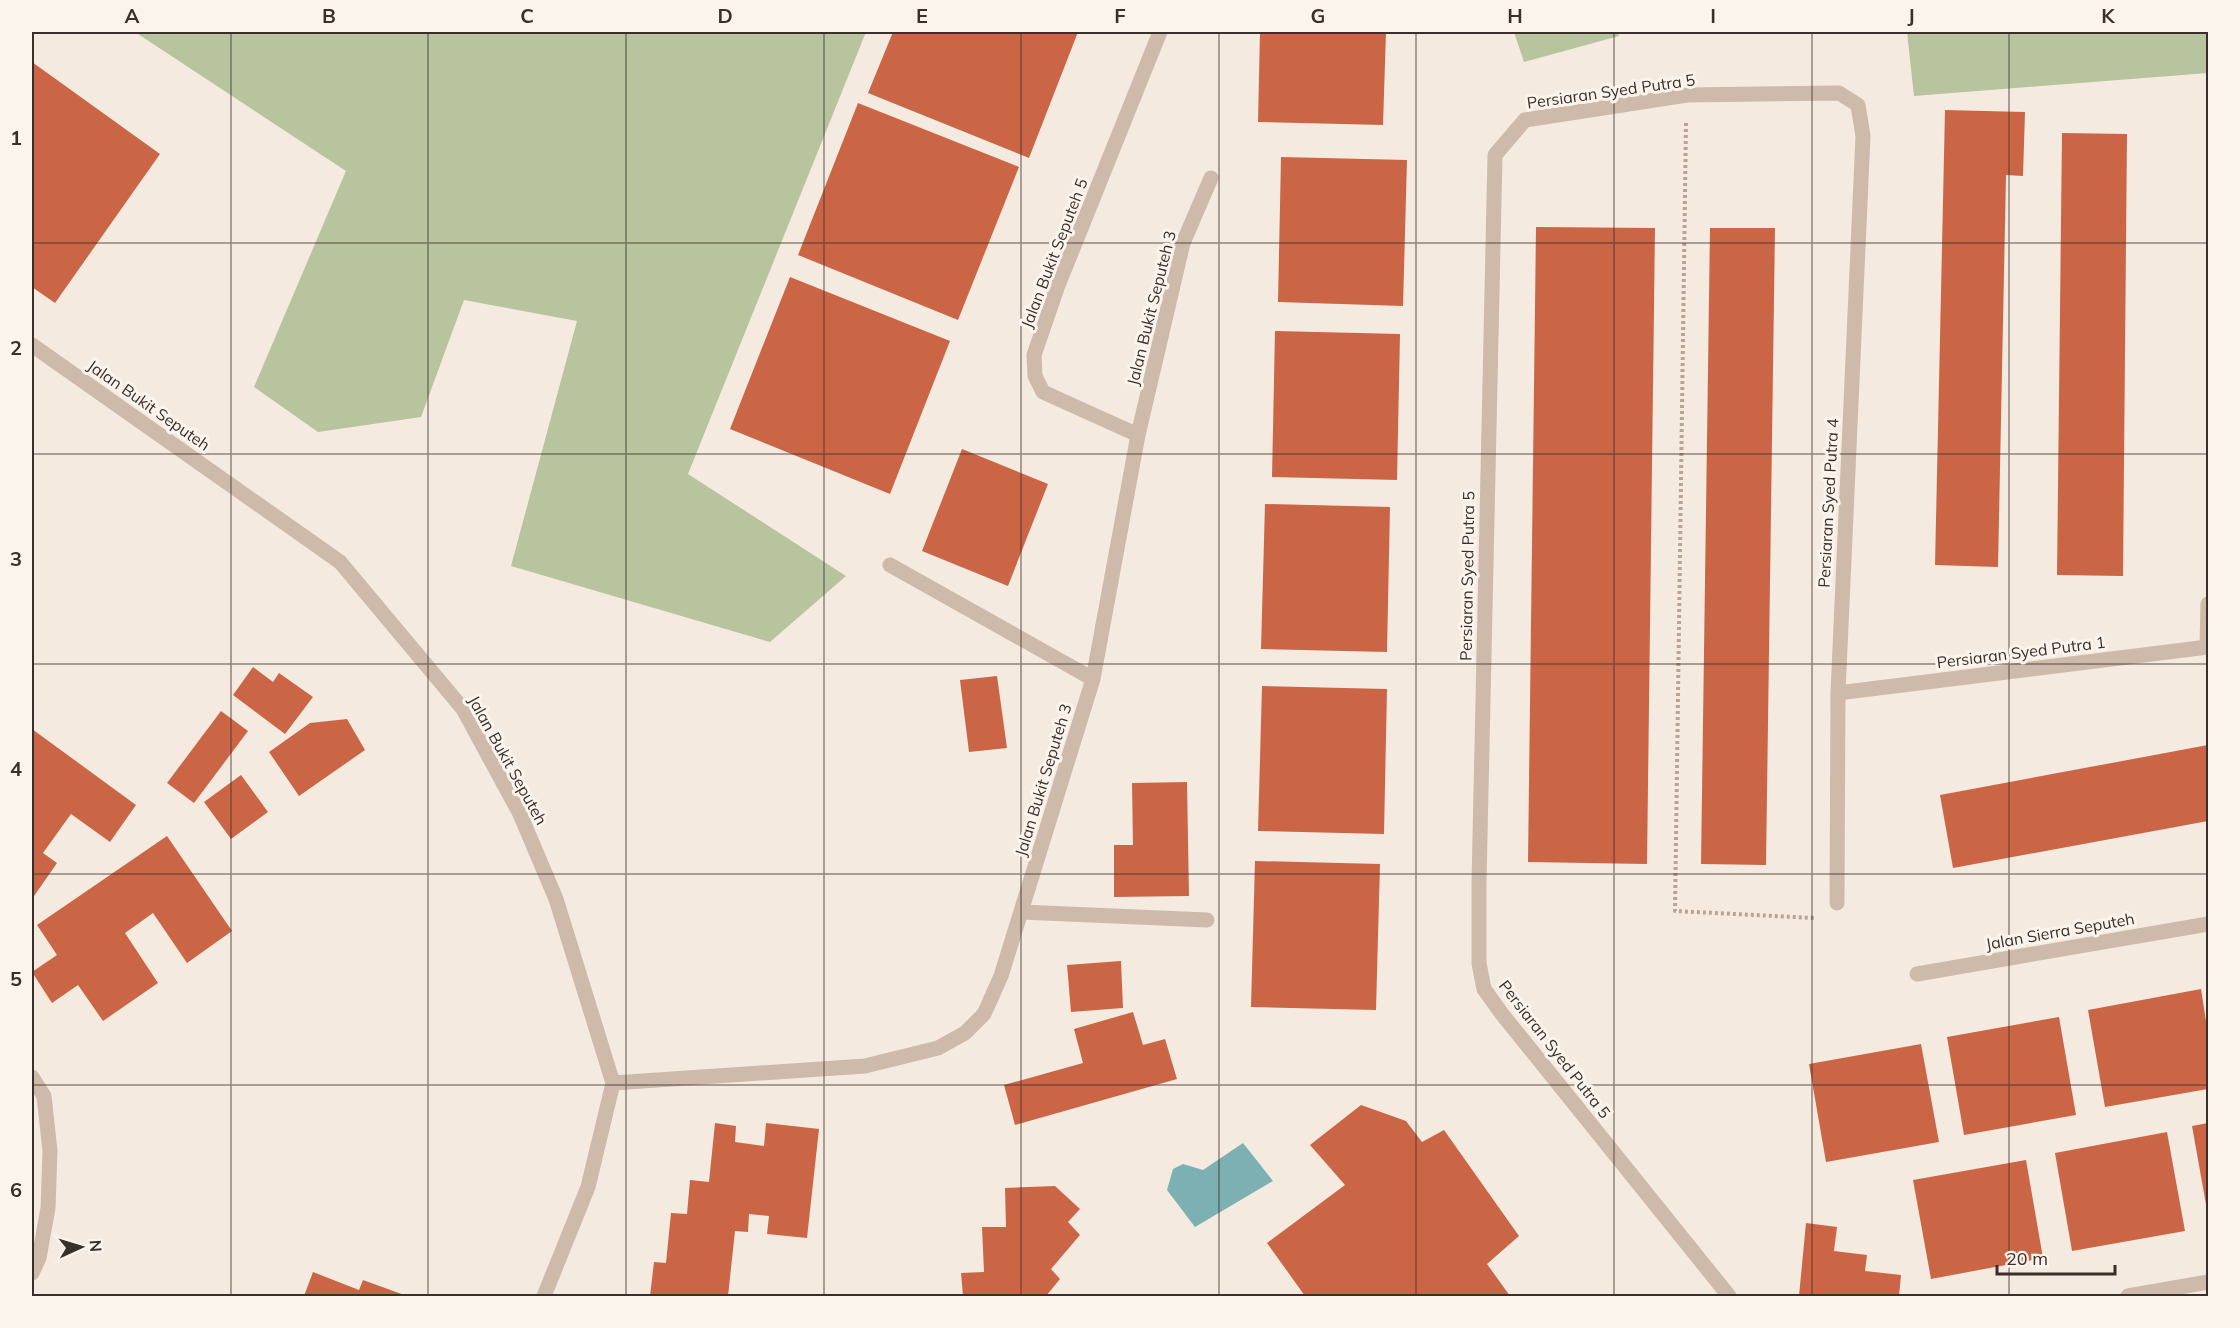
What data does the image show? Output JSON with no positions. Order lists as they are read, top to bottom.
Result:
{
  "streets": {
    "street": [
      "Persiaran Syed Putra 5",
      "Jalan Bukit Seputeh 5",
      "Jalan Bukit Seputeh 3",
      "Jalan Bukit Seputeh",
      "Persiaran Syed Putra 4",
      "Persiaran Syed Putra 1",
      "Jalan Sierra Seputeh"
    ]
  },
  "crossings": [
    ["Persiaran Syed Putra 5", "Persiaran Syed Putra 4"],
    ["Jalan Bukit Seputeh 5", "Jalan Bukit Seputeh 3"],
    ["Jalan Bukit Seputeh 3", "Jalan Bukit Seputeh"],
    ["Persiaran Syed Putra 4", "Persiaran Syed Putra 1"]
  ],
  "scale_bar": "20 m",
  "north": "right",
  "grid": {
    "columns": [
      "A",
      "B",
      "C",
      "D",
      "E",
      "F",
      "G",
      "H",
      "I",
      "J",
      "K"
    ],
    "rows": [
      "1",
      "2",
      "3",
      "4",
      "5",
      "6"
    ]
  }
}
